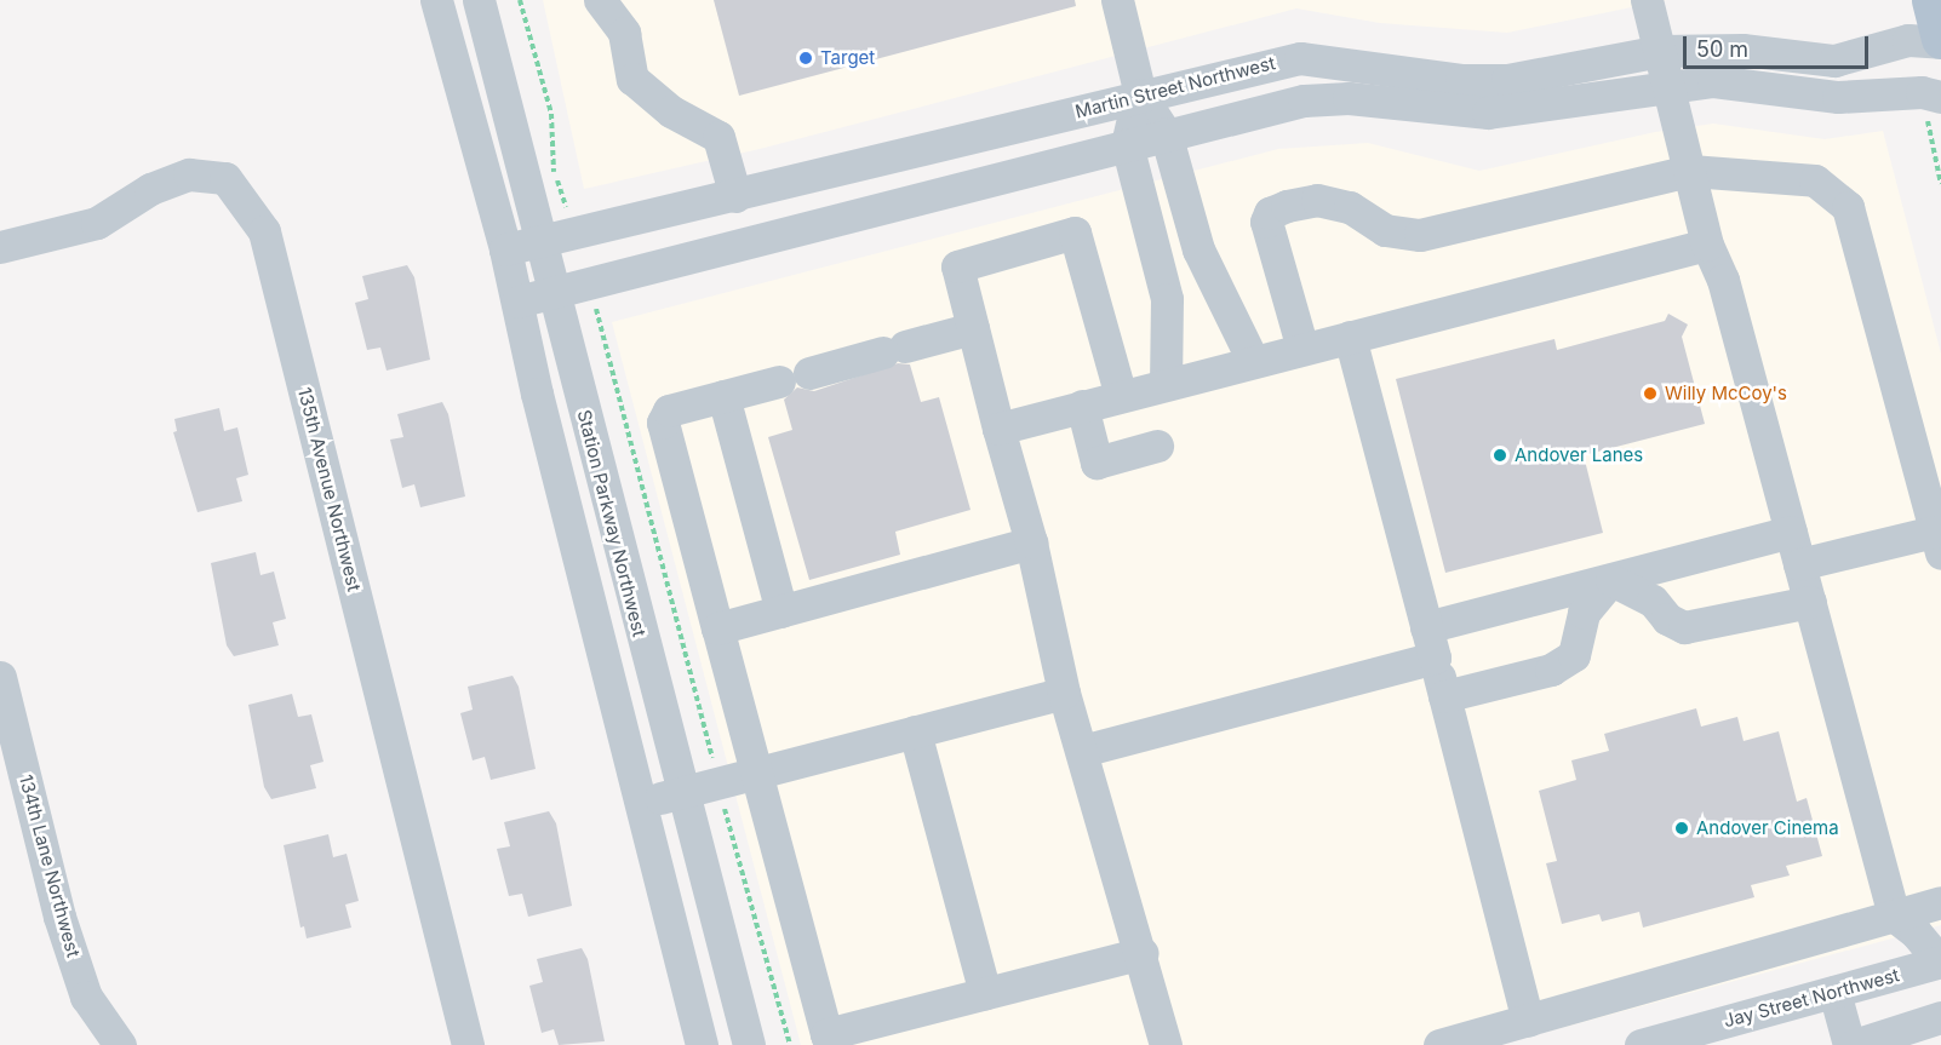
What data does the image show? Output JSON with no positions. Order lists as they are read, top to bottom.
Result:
{
  "streets": {
    "street": [
      "Martin Street Northwest",
      "135th Avenue Northwest",
      "Station Parkway Northwest",
      "134th Lane Northwest",
      "Jay Street Northwest"
    ]
  },
  "crossings": [
    ["Martin Street Northwest", "Station Parkway Northwest"]
  ],
  "places": [
    "Target",
    "Willy McCoy's",
    "Andover Lanes",
    "Andover Cinema"
  ],
  "scale_bar": "50 m"
}
